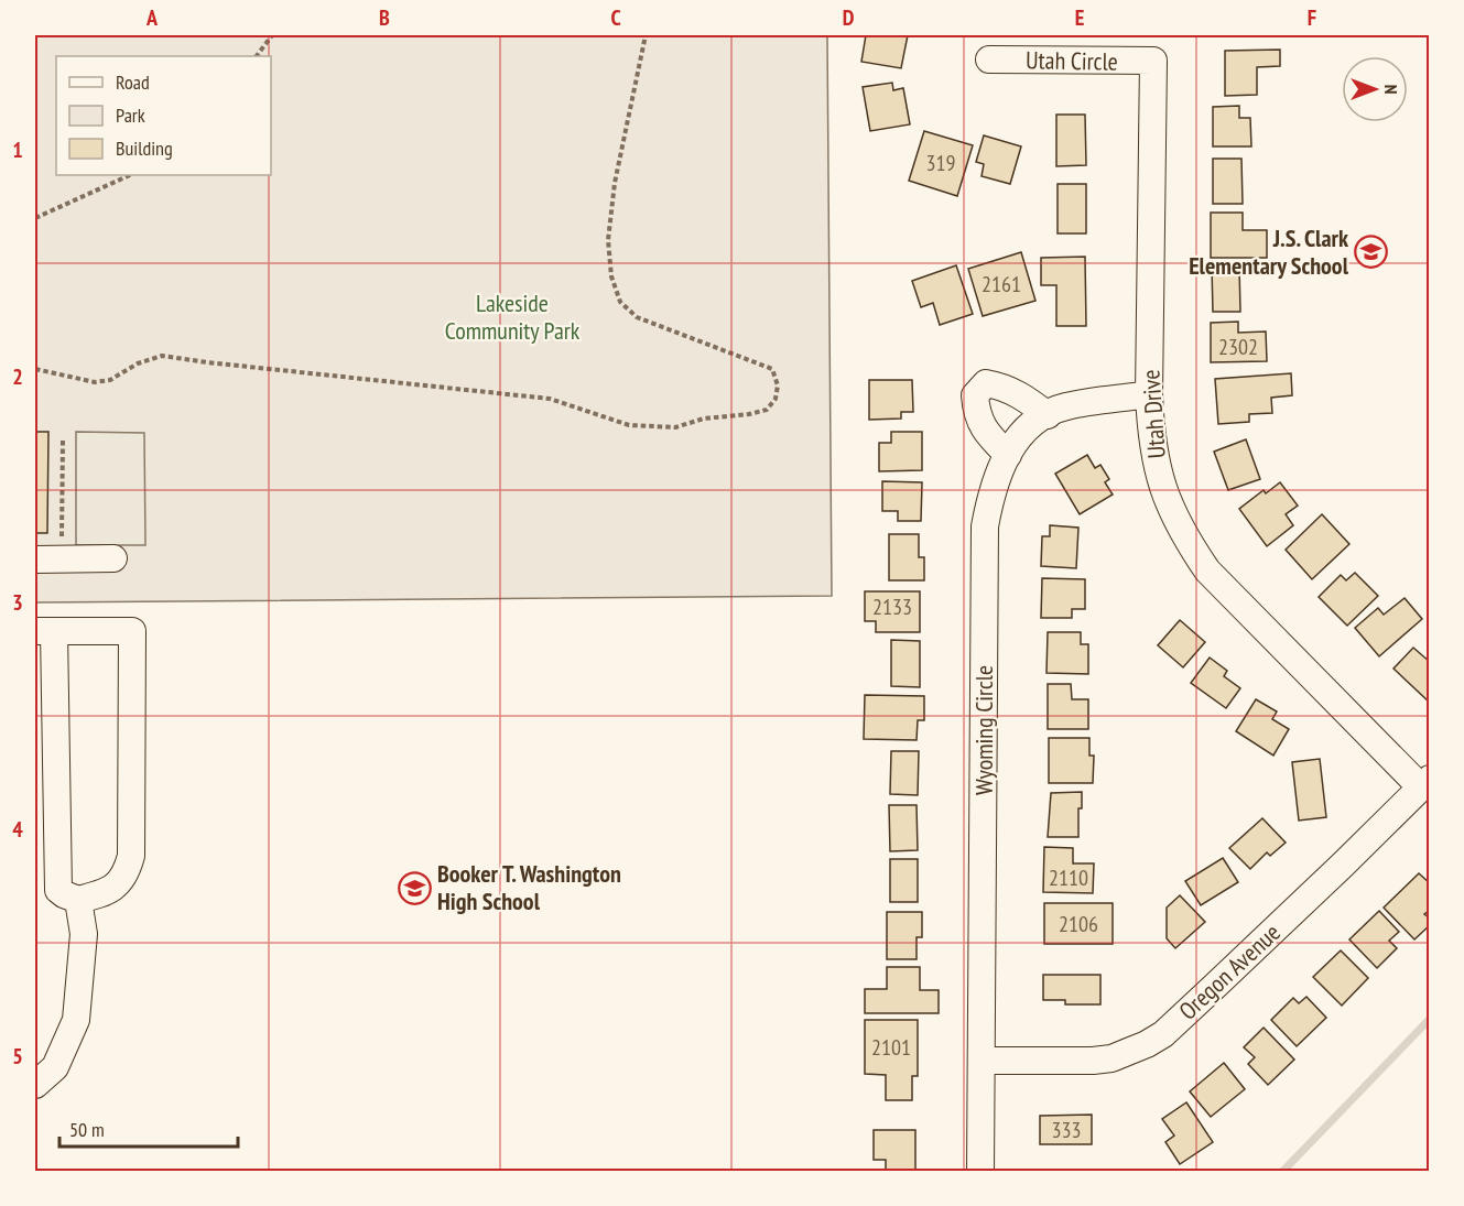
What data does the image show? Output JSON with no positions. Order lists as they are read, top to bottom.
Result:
{
  "streets": {
    "street": [
      "Utah Circle",
      "Utah Drive",
      "Wyoming Circle",
      "Oregon Avenue"
    ]
  },
  "crossings": [
    ["Utah Circle", "Utah Drive"],
    ["Utah Drive", "Wyoming Circle"],
    ["Utah Drive", "Oregon Avenue"],
    ["Wyoming Circle", "Oregon Avenue"]
  ],
  "parks": ["Lakeside Community Park"],
  "places": {
    "school or university": ["J.S. Clark Elementary School", "Booker T. Washington High School"]
  },
  "house_numbers": [
    "319",
    "2161",
    "2302",
    "2133",
    "2110",
    "2106",
    "2101",
    "333"
  ],
  "legend": ["Road", "Park", "Building"],
  "scale_bar": "50 m",
  "north": "right",
  "grid": {
    "columns": [
      "A",
      "B",
      "C",
      "D",
      "E",
      "F"
    ],
    "rows": [
      "1",
      "2",
      "3",
      "4",
      "5"
    ]
  }
}
